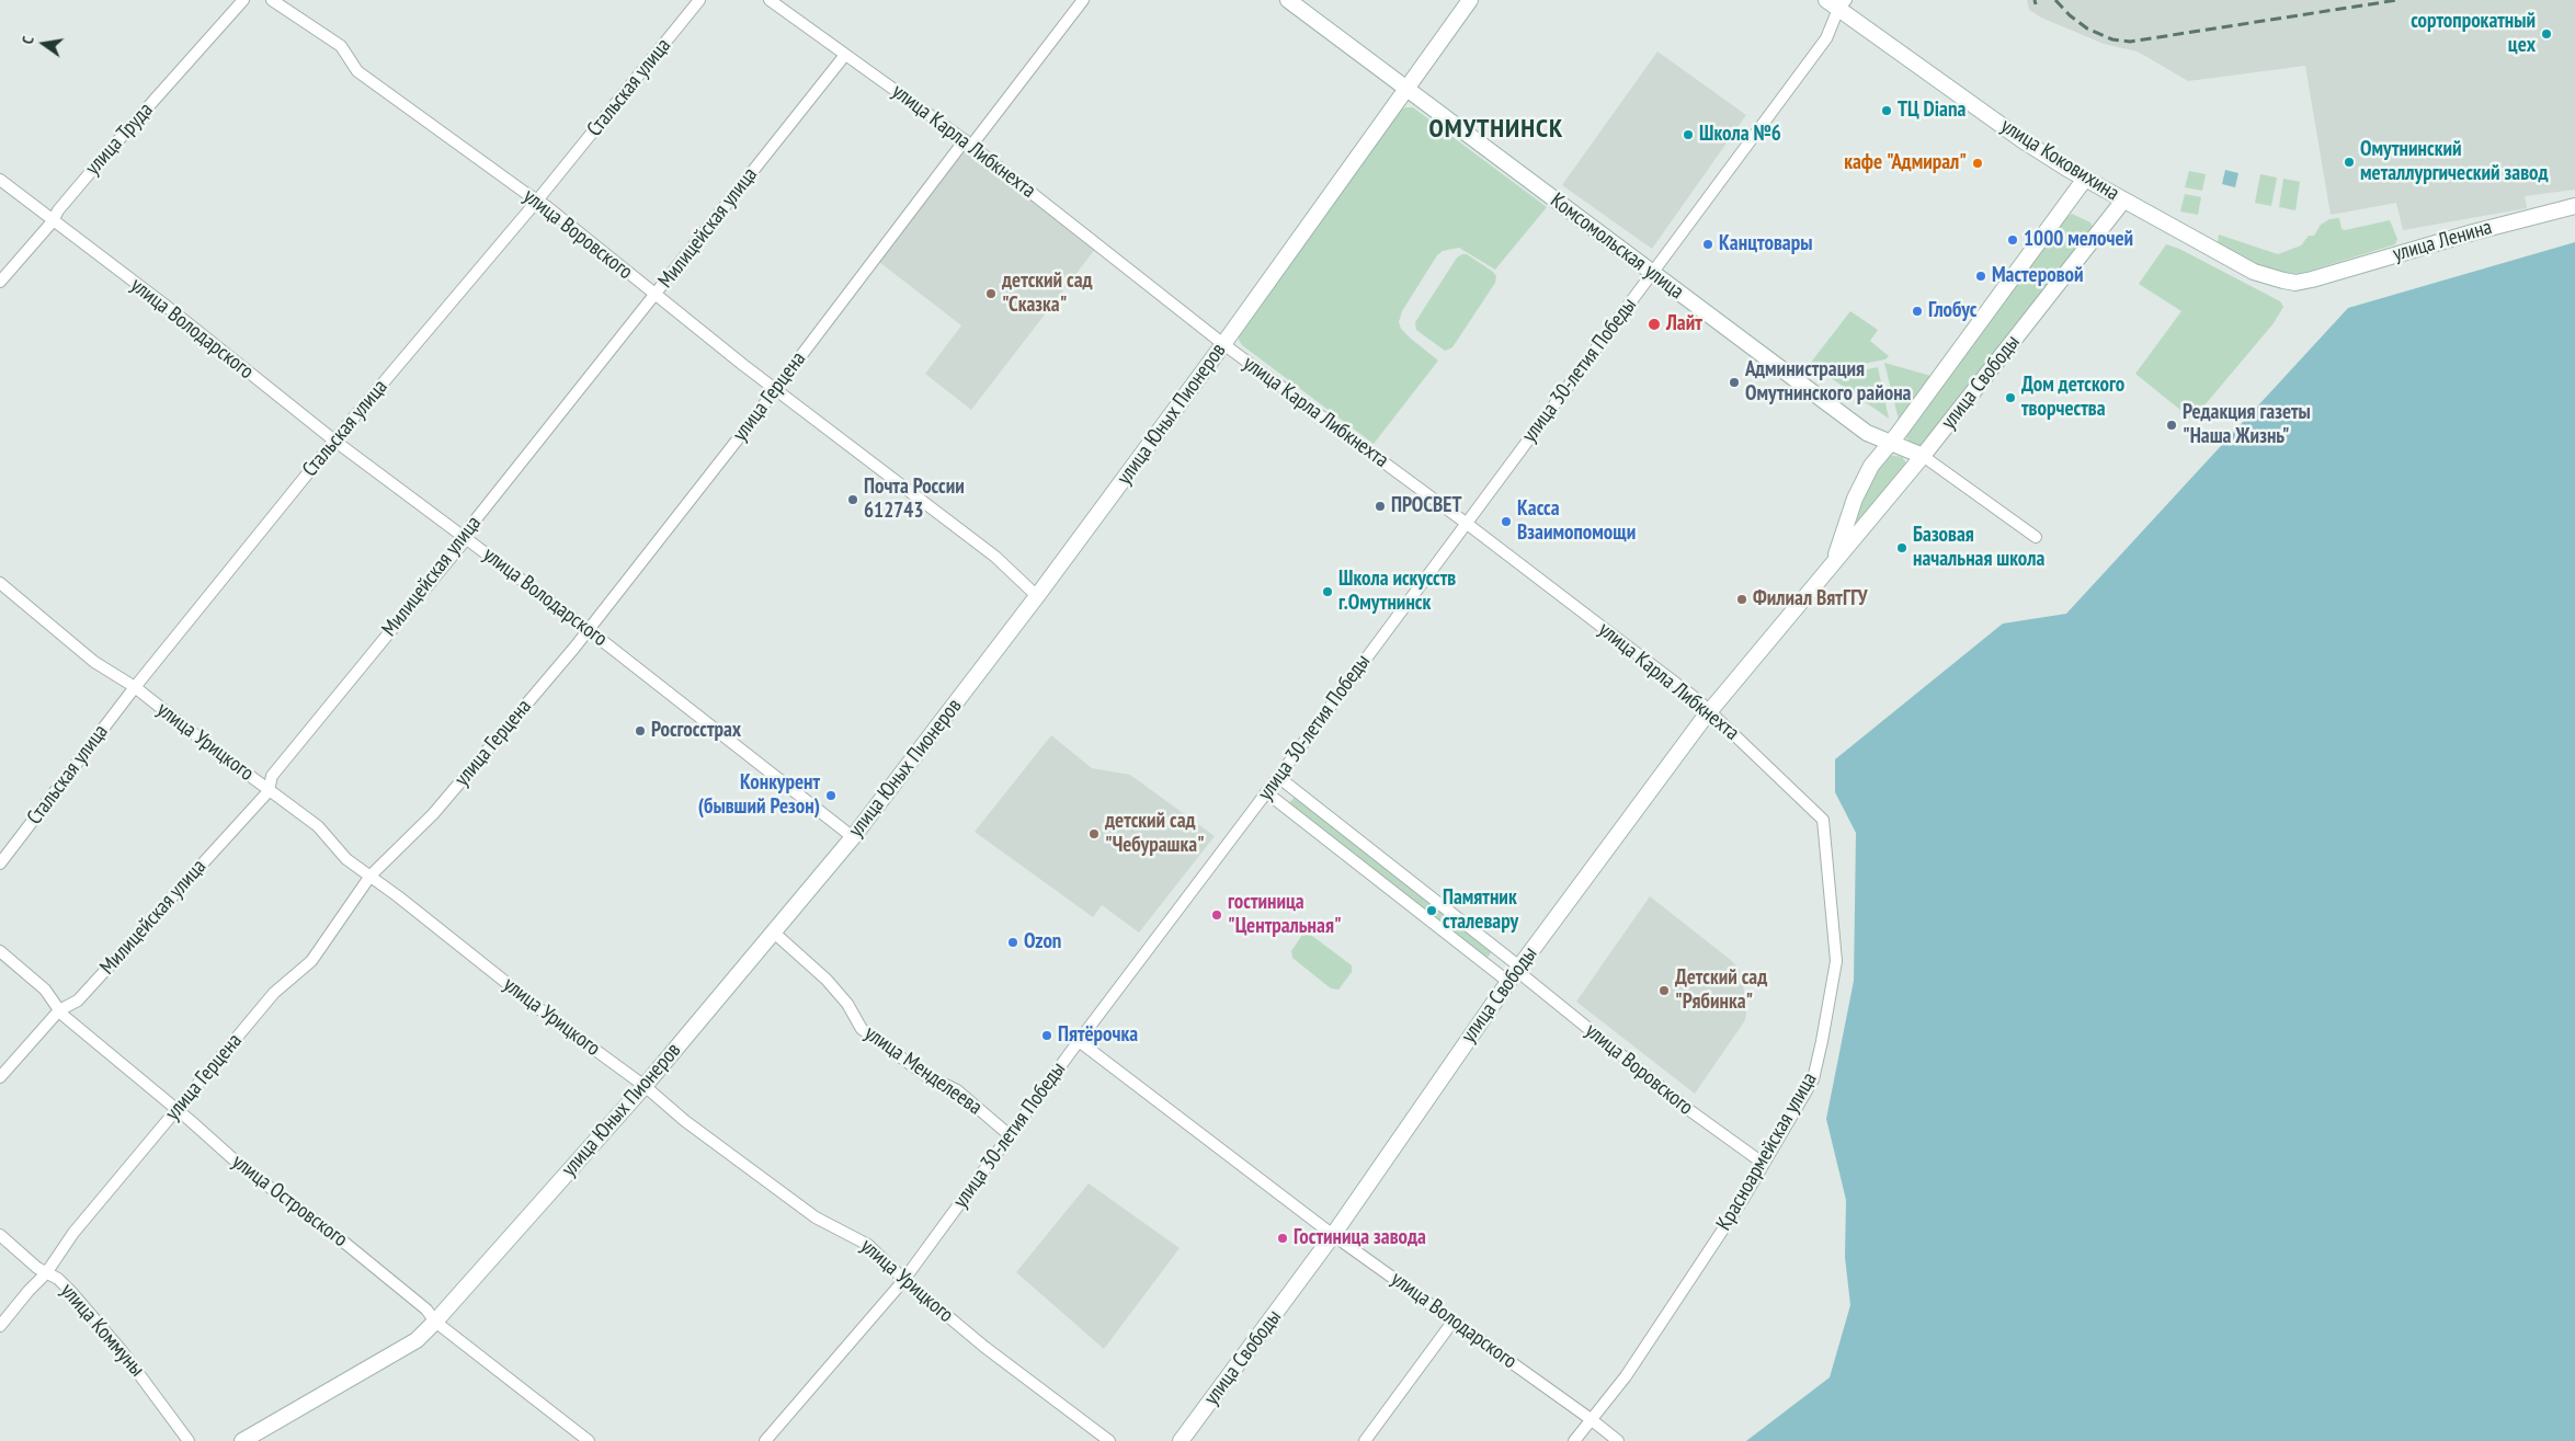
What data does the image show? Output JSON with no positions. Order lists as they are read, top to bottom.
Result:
{
  "streets": {
    "main road": [
      "улица Коковихина",
      "улица Ленина",
      "Комсомольская улица",
      "улица Свободы",
      "улица Юных Пионеров"
    ],
    "street": [
      "Стальская улица",
      "улица Труда",
      "улица Карла Либкнехта",
      "Милицейская улица",
      "улица Воровского",
      "улица Володарского",
      "улица 30-летия Победы",
      "улица Герцена",
      "улица Урицкого",
      "улица Менделеева",
      "Красноармейская улица",
      "улица Островского",
      "улица Коммуны"
    ]
  },
  "crossings": [
    ["Стальская улица", "улица Воровского"],
    ["Стальская улица", "улица Володарского"],
    ["Стальская улица", "улица Урицкого"],
    ["улица Труда", "улица Володарского"],
    ["улица Карла Либкнехта", "Милицейская улица"],
    ["улица Карла Либкнехта", "улица 30-летия Победы"],
    ["улица Карла Либкнехта", "улица Свободы"],
    ["улица Карла Либкнехта", "улица Герцена"],
    ["улица Карла Либкнехта", "улица Юных Пионеров"],
    ["улица Карла Либкнехта", "Красноармейская улица"],
    ["улица Коковихина", "улица Ленина"],
    ["улица Коковихина", "улица 30-летия Победы"],
    ["улица Коковихина", "улица Свободы"],
    ["Милицейская улица", "улица Воровского"],
    ["Милицейская улица", "улица Володарского"],
    ["Милицейская улица", "улица Урицкого"],
    ["Милицейская улица", "улица Островского"],
    ["улица Воровского", "улица 30-летия Победы"],
    ["улица Воровского", "улица Свободы"],
    ["улица Воровского", "улица Герцена"],
    ["улица Воровского", "улица Юных Пионеров"],
    ["улица Воровского", "Красноармейская улица"],
    ["Комсомольская улица", "улица 30-летия Победы"],
    ["Комсомольская улица", "улица Свободы"],
    ["Комсомольская улица", "улица Юных Пионеров"],
    ["улица Володарского", "улица 30-летия Победы"],
    ["улица Володарского", "улица Свободы"],
    ["улица Володарского", "улица Герцена"],
    ["улица Володарского", "улица Юных Пионеров"],
    ["улица Володарского", "Красноармейская улица"],
    ["улица 30-летия Победы", "улица Урицкого"],
    ["улица 30-летия Победы", "улица Менделеева"],
    ["улица Герцена", "улица Урицкого"],
    ["улица Герцена", "улица Островского"],
    ["улица Герцена", "улица Коммуны"],
    ["улица Юных Пионеров", "улица Урицкого"],
    ["улица Юных Пионеров", "улица Менделеева"],
    ["улица Юных Пионеров", "улица Островского"]
  ],
  "districts": ["ОМУТНИНСК"],
  "places": [
    "сортопрокатный цех",
    "ТЦ Diana",
    "Школа №6",
    "Омутнинский металлургический завод",
    "кафе \"Адмирал\"",
    "1000 мелочей",
    "Канцтовары",
    "Мастеровой",
    "детский сад \"Сказка\"",
    "Глобус",
    "Лайт",
    "Администрация Омутнинского района",
    "Дом детского творчества",
    "Редакция газеты \"Наша Жизнь\"",
    "Почта России 612743",
    "ПРОСВЕТ",
    "Касса Взаимопомощи",
    "Базовая начальная школа",
    "Школа искусств г.Омутнинск",
    "Филиал ВятГГУ",
    "Росгосстрах",
    "Конкурент (бывший Резон)",
    "детский сад \"Чебурашка\"",
    "Памятник сталевару",
    "гостиница \"Центральная\"",
    "Ozon",
    "Детский сад \"Рябинка\"",
    "Пятёрочка",
    "Гостиница завода"
  ],
  "north": "left"
}
